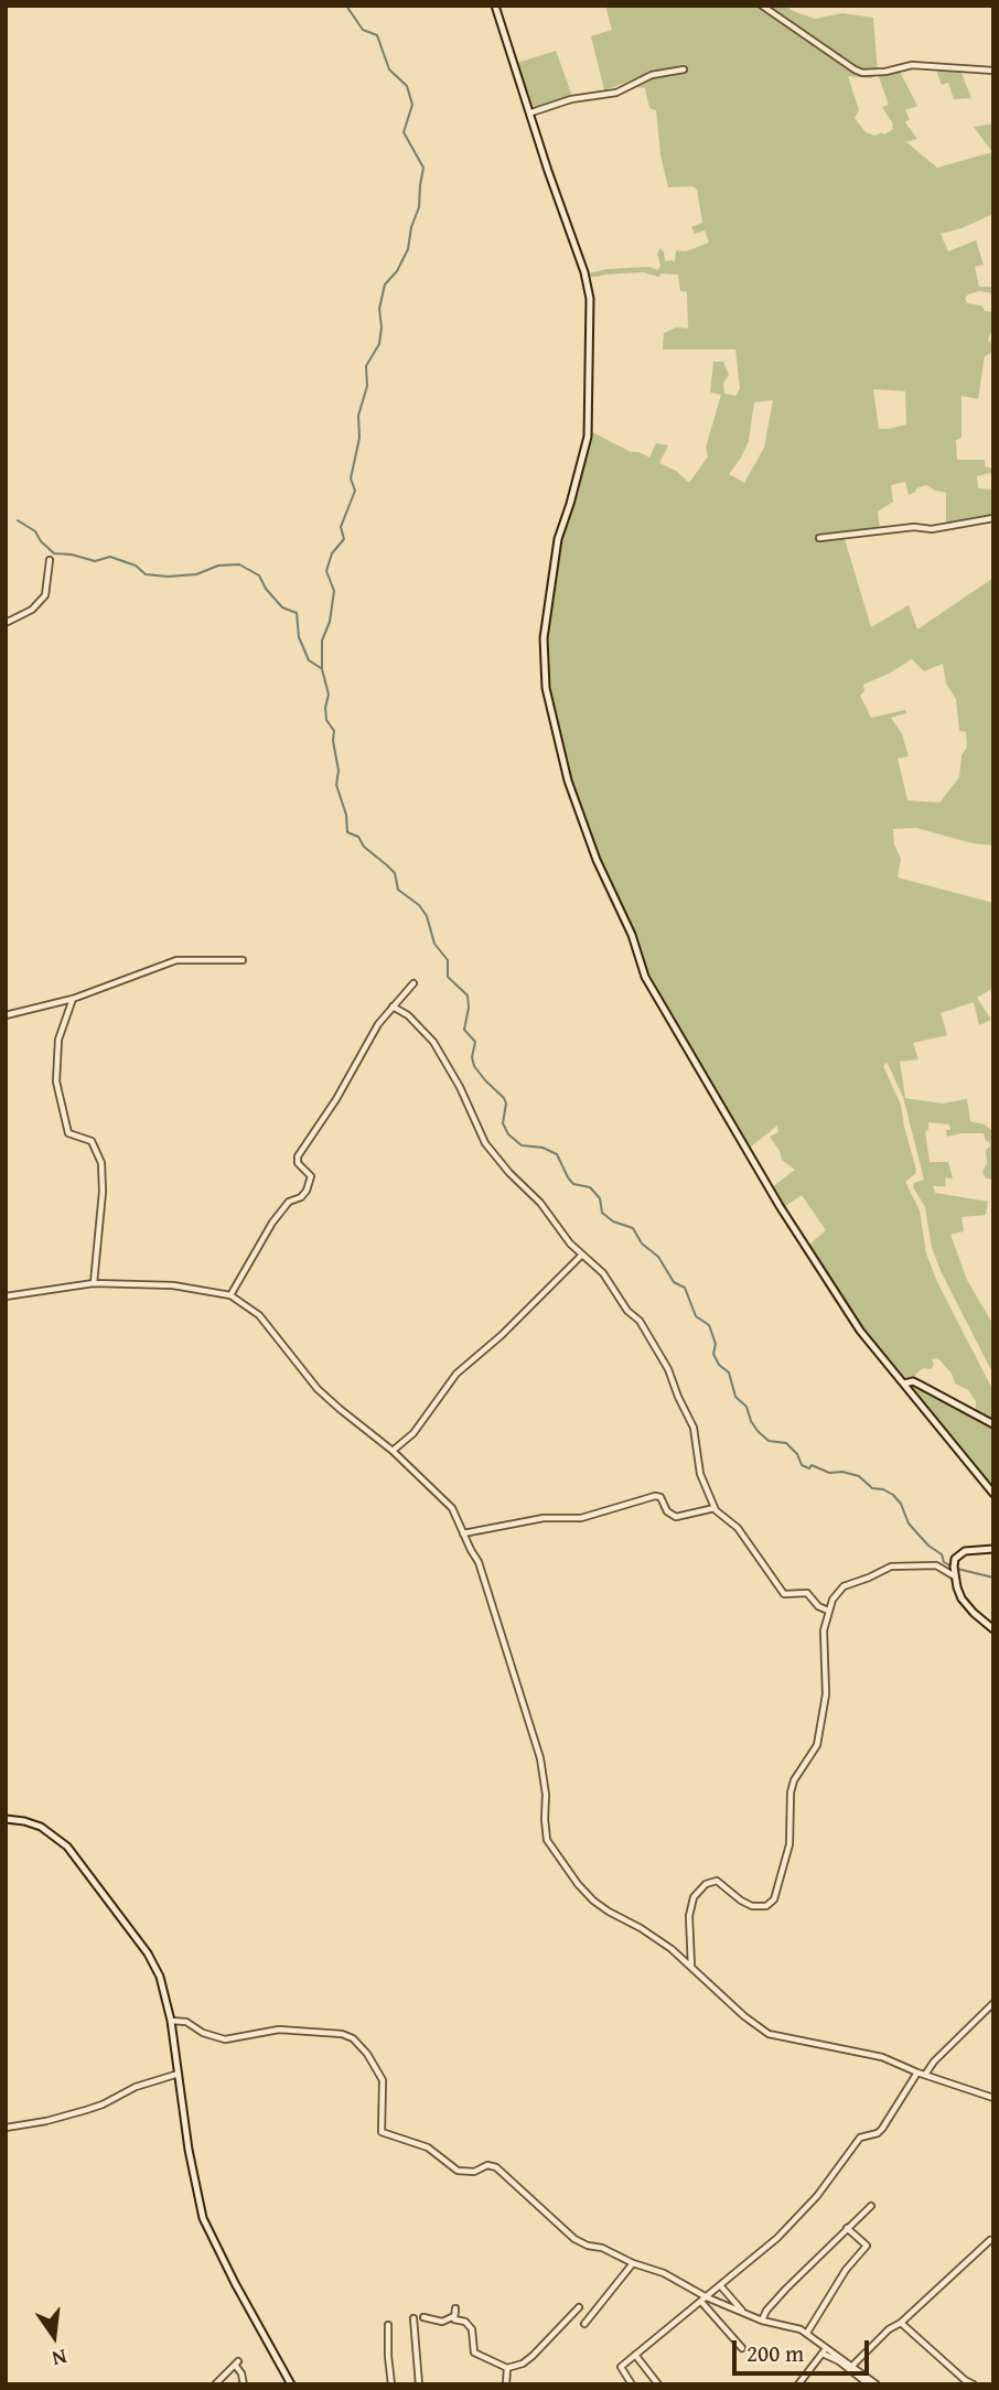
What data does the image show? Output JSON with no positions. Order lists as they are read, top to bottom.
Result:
{
  "scale_bar": "200 m",
  "north": "bottom"
}
